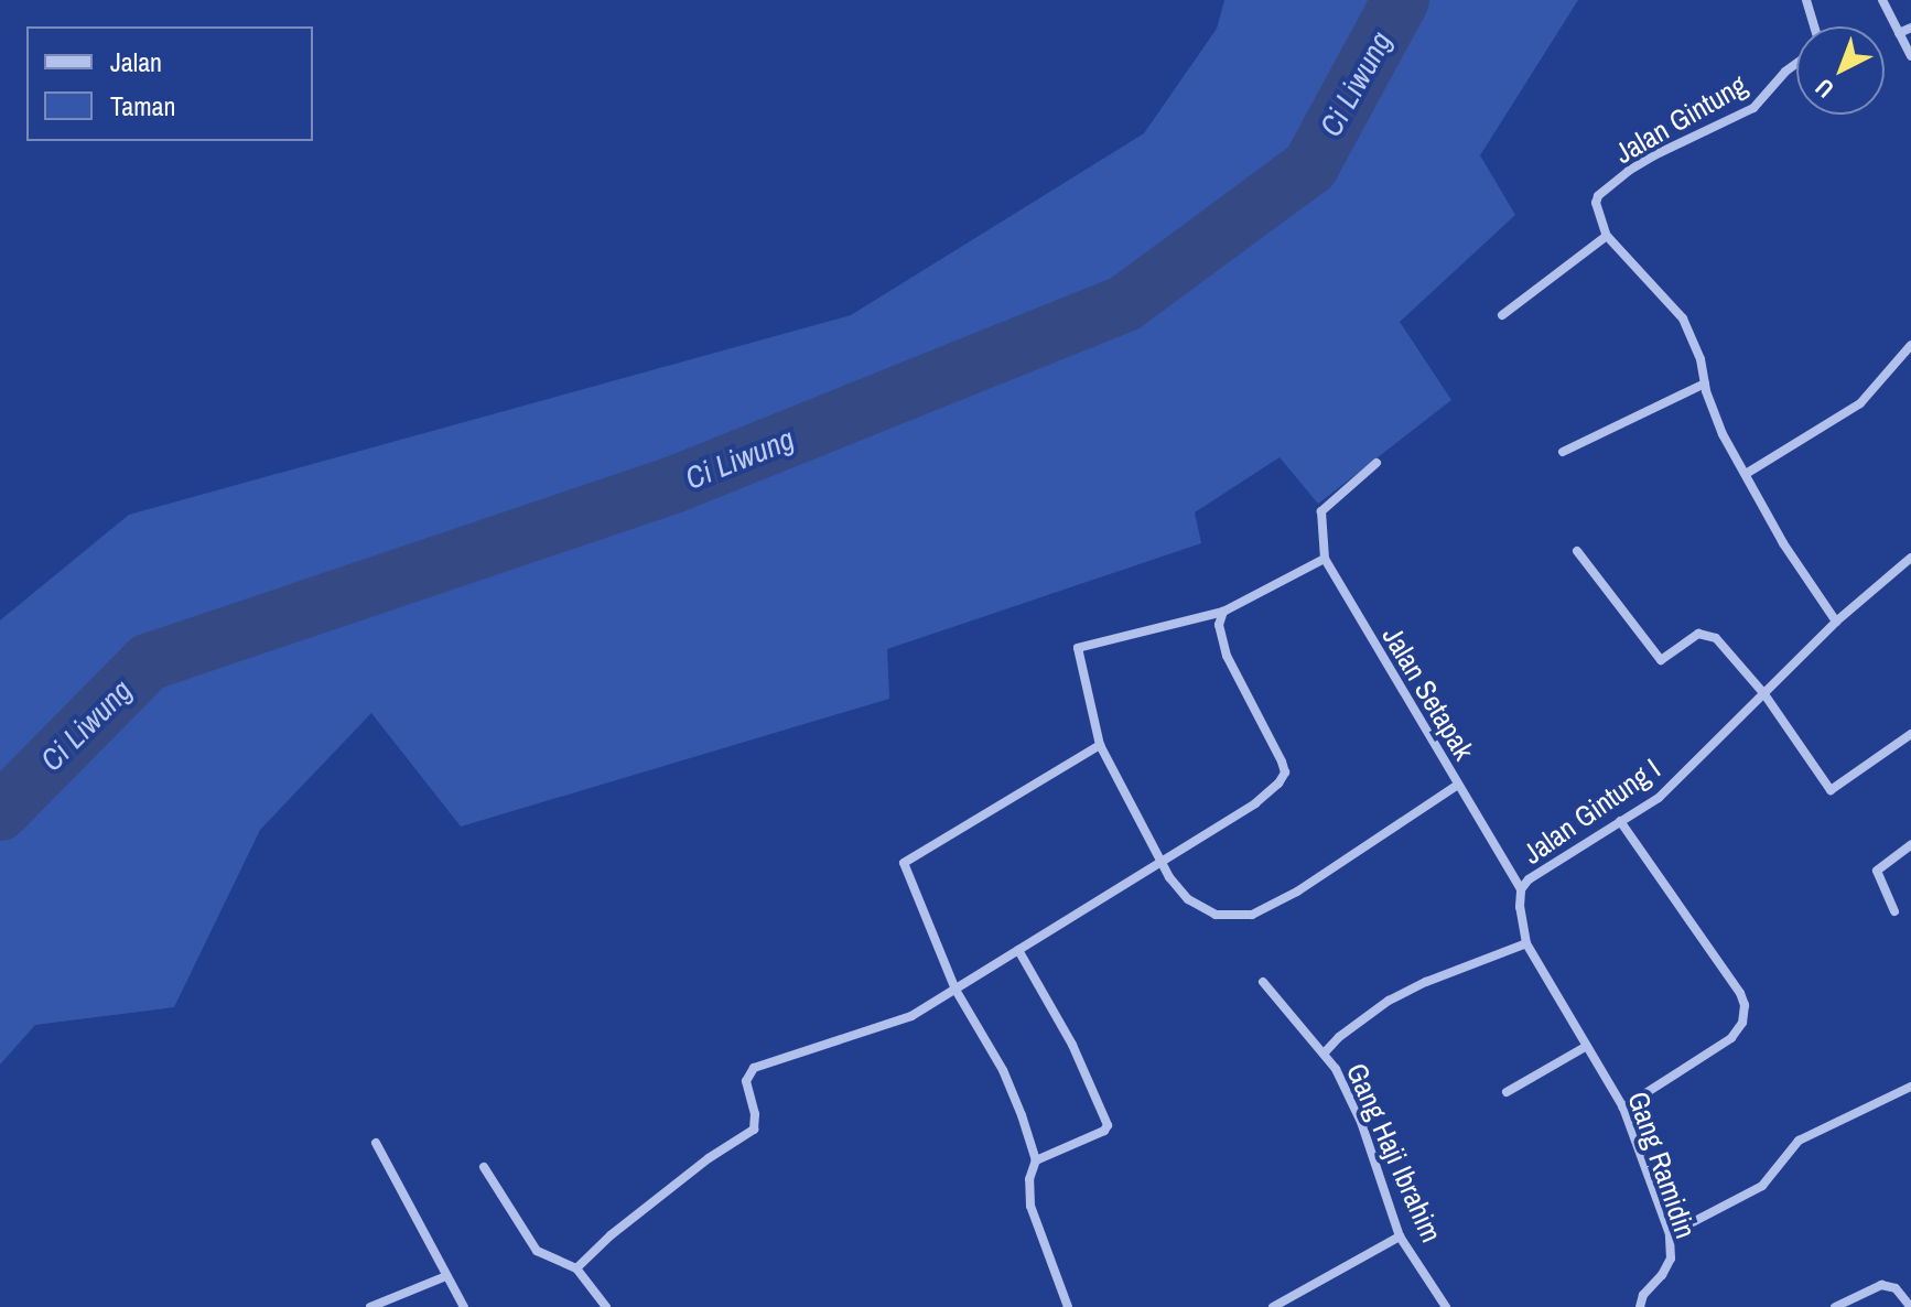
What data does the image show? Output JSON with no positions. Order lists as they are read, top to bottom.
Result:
{
  "streets": {
    "street": [
      "Jalan Gintung",
      "Jalan Setapak",
      "Jalan Gintung I",
      "Gang Haji Ibrahim",
      "Gang Ramidin"
    ]
  },
  "crossings": [
    ["Jalan Setapak", "Jalan Gintung I"],
    ["Jalan Gintung I", "Gang Ramidin"]
  ],
  "water": ["Ci Liwung"],
  "legend": ["Jalan", "Taman"],
  "north": "bottom left"
}
